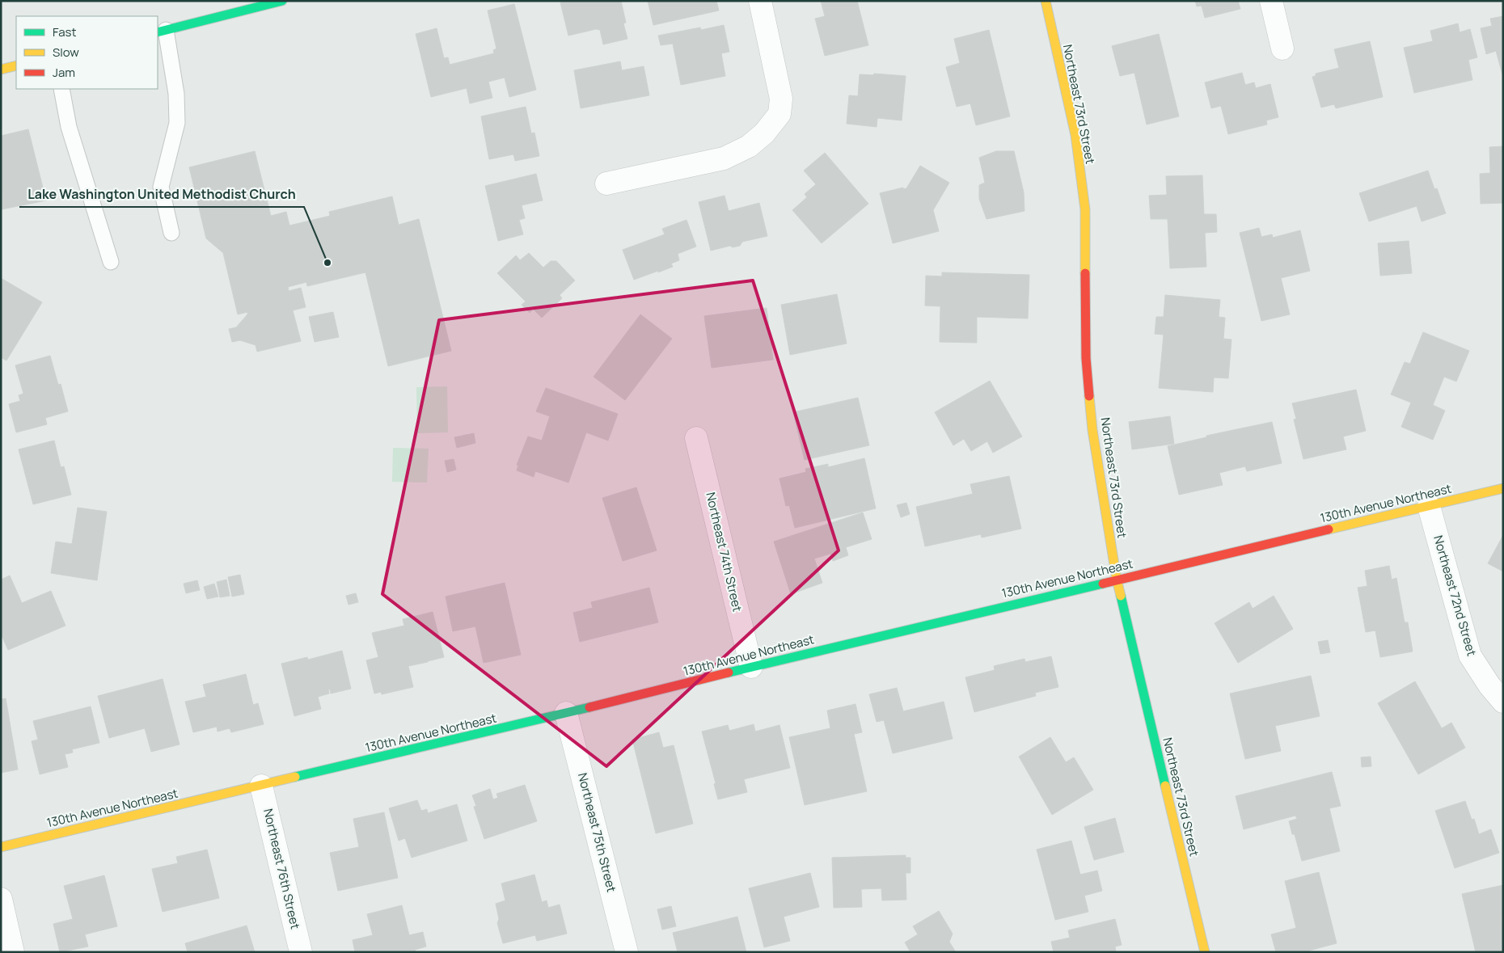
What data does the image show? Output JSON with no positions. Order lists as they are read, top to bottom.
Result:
{
  "streets": {
    "street": [
      "Northeast 73rd Street",
      "130th Avenue Northeast",
      "Northeast 74th Street",
      "Northeast 72nd Street",
      "Northeast 75th Street",
      "Northeast 76th Street"
    ]
  },
  "crossings": [
    ["Northeast 73rd Street", "130th Avenue Northeast"],
    ["130th Avenue Northeast", "Northeast 74th Street"],
    ["130th Avenue Northeast", "Northeast 72nd Street"],
    ["130th Avenue Northeast", "Northeast 75th Street"],
    ["130th Avenue Northeast", "Northeast 76th Street"]
  ],
  "places": ["Lake Washington United Methodist Church"],
  "legend": ["Fast", "Slow", "Jam"]
}
